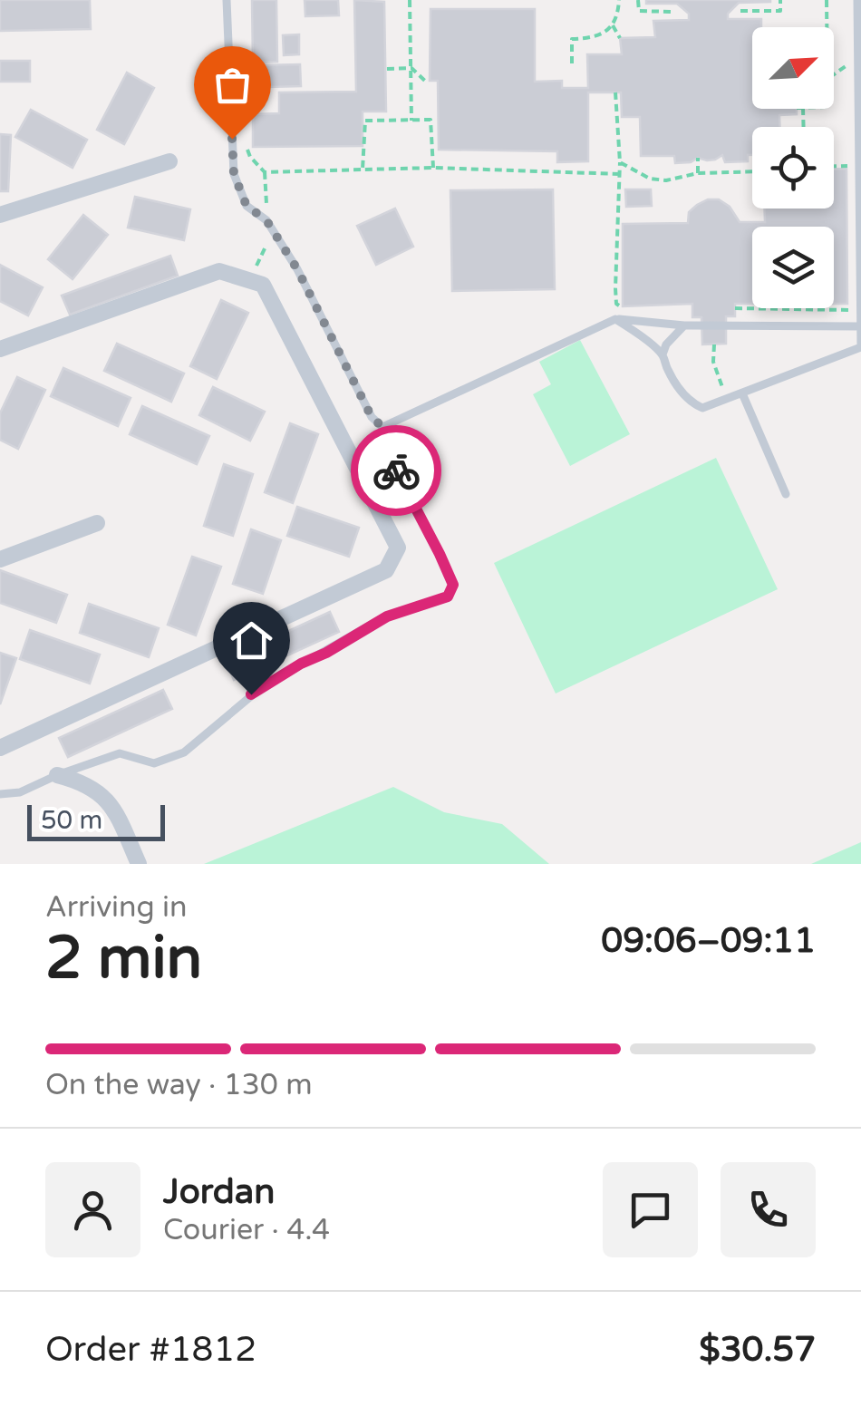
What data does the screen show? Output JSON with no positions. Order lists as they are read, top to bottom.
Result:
{
  "scale_bar": "50 m",
  "north": "top right",
  "page": {
    "scale": "50 m",
    "heading": ["2 min", "Arriving in", "09:06–09:11"],
    "panel": [
      "Jordan",
      "Courier · 4.4",
      "Order #1812",
      "$30.57"
    ],
    "bar": "On the way · 130 m"
  }
}
